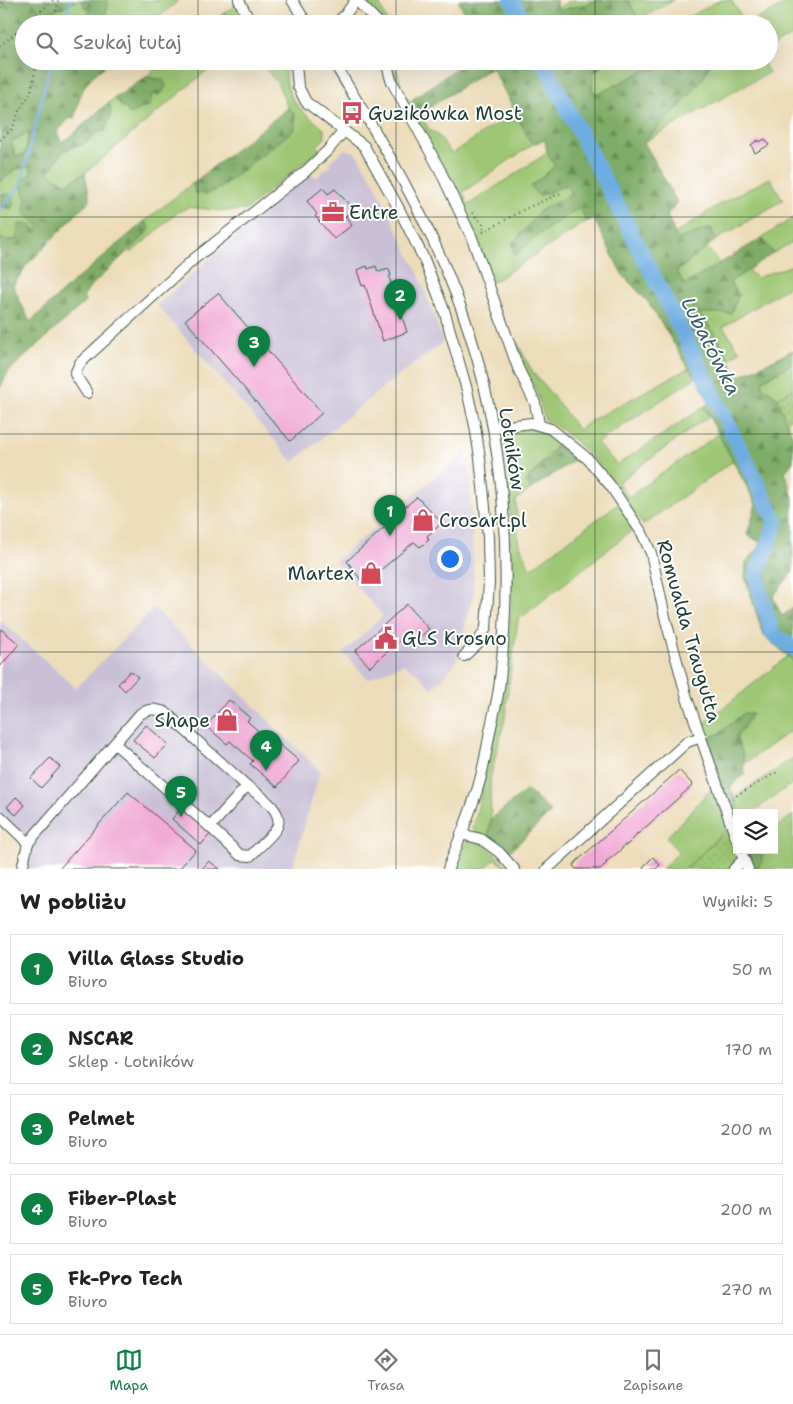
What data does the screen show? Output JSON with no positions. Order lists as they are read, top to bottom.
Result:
{
  "streets": {
    "street": ["Lotników", "Romualda Traugutta"]
  },
  "water": ["Lubatówka"],
  "places": {
    "bus stop": ["Guzikówka Most"],
    "office": ["Entre"],
    "shop": ["Crosart.pl", "Martex", "Shape"],
    "public building": ["GLS Krosno"]
  },
  "page": {
    "search": "Szukaj tutaj",
    "pins": [
      "2",
      "3",
      "1",
      "4",
      "5"
    ],
    "heading": ["W pobliżu", "Wyniki: 5"],
    "list": [
      {
        "mark": "1",
        "name": "Villa Glass Studio",
        "note": "Biuro",
        "value": "50 m"
      },
      {
        "mark": "2",
        "name": "NSCAR",
        "note": "Sklep · Lotników",
        "value": "170 m"
      },
      {
        "mark": "3",
        "name": "Pelmet",
        "note": "Biuro",
        "value": "200 m"
      },
      {
        "mark": "4",
        "name": "Fiber-Plast",
        "note": "Biuro",
        "value": "200 m"
      },
      {
        "mark": "5",
        "name": "Fk-Pro Tech",
        "note": "Biuro",
        "value": "270 m"
      }
    ],
    "nav": ["Mapa", "Trasa", "Zapisane"]
  }
}
